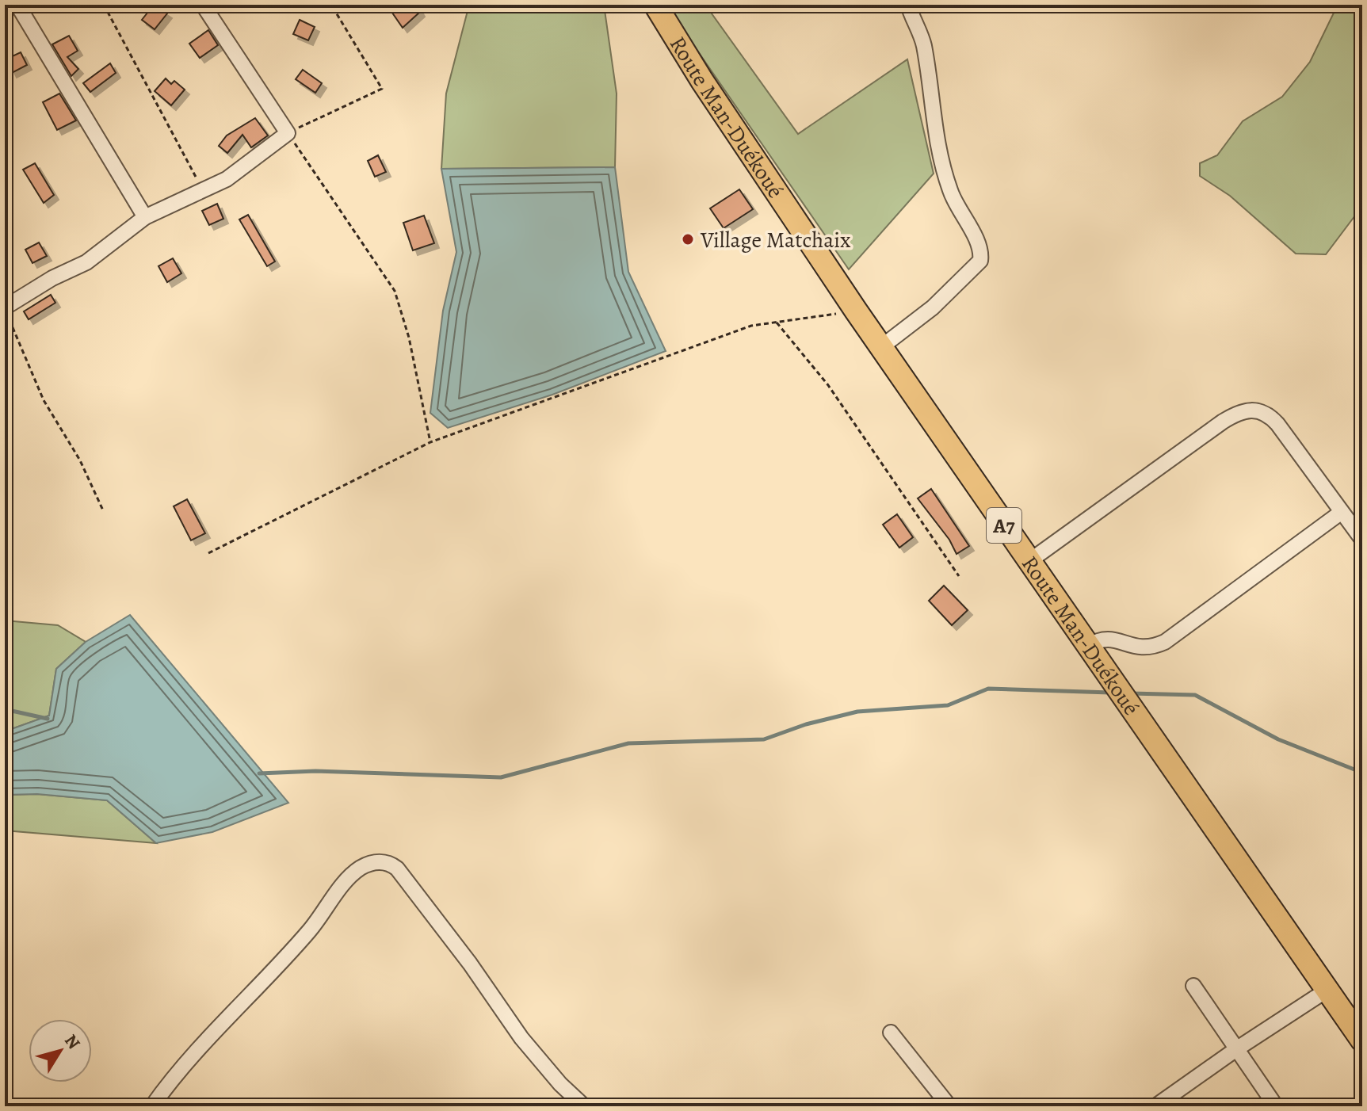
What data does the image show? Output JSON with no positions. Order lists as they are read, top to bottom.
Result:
{
  "streets": {
    "main road": ["Route Man-Duékoué", "A7"]
  },
  "places": ["Village Matchaix"],
  "north": "top right"
}
